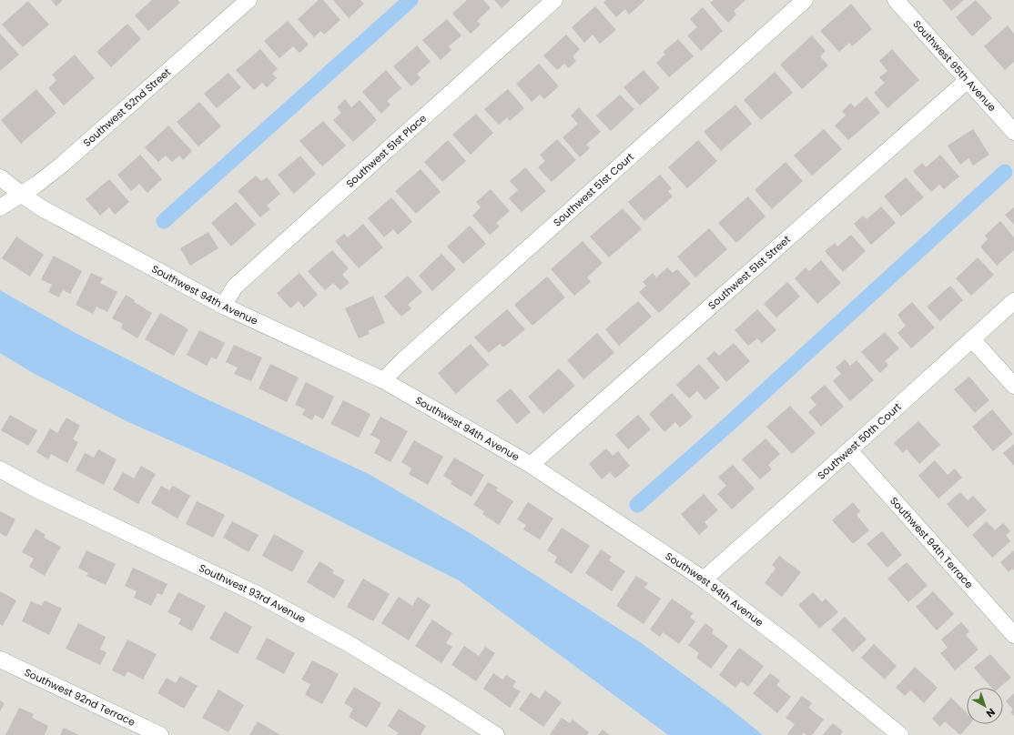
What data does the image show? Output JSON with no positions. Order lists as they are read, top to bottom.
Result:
{
  "streets": {
    "street": [
      "Southwest 95th Avenue",
      "Southwest 52nd Street",
      "Southwest 51st Place",
      "Southwest 51st Court",
      "Southwest 51st Street",
      "Southwest 94th Avenue",
      "Southwest 50th Court",
      "Southwest 94th Terrace",
      "Southwest 93rd Avenue",
      "Southwest 92nd Terrace"
    ]
  },
  "crossings": [
    ["Southwest 95th Avenue", "Southwest 51st Street"],
    ["Southwest 52nd Street", "Southwest 94th Avenue"],
    ["Southwest 51st Place", "Southwest 94th Avenue"],
    ["Southwest 51st Court", "Southwest 94th Avenue"],
    ["Southwest 51st Street", "Southwest 94th Avenue"],
    ["Southwest 94th Avenue", "Southwest 50th Court"],
    ["Southwest 50th Court", "Southwest 94th Terrace"]
  ],
  "north": "bottom right"
}
